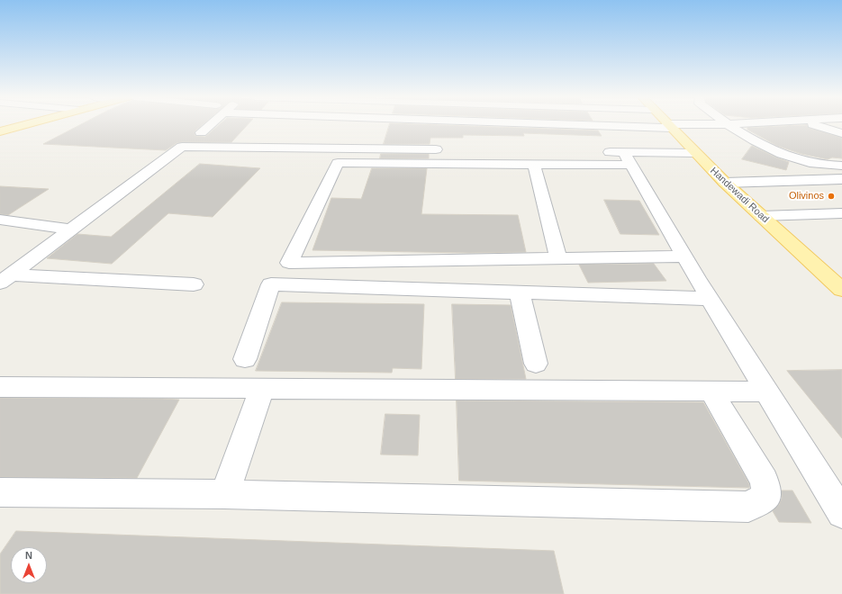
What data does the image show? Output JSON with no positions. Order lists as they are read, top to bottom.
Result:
{
  "streets": {
    "main road": ["Handewadi Road"]
  },
  "places": ["Olivinos"],
  "north": "top"
}
